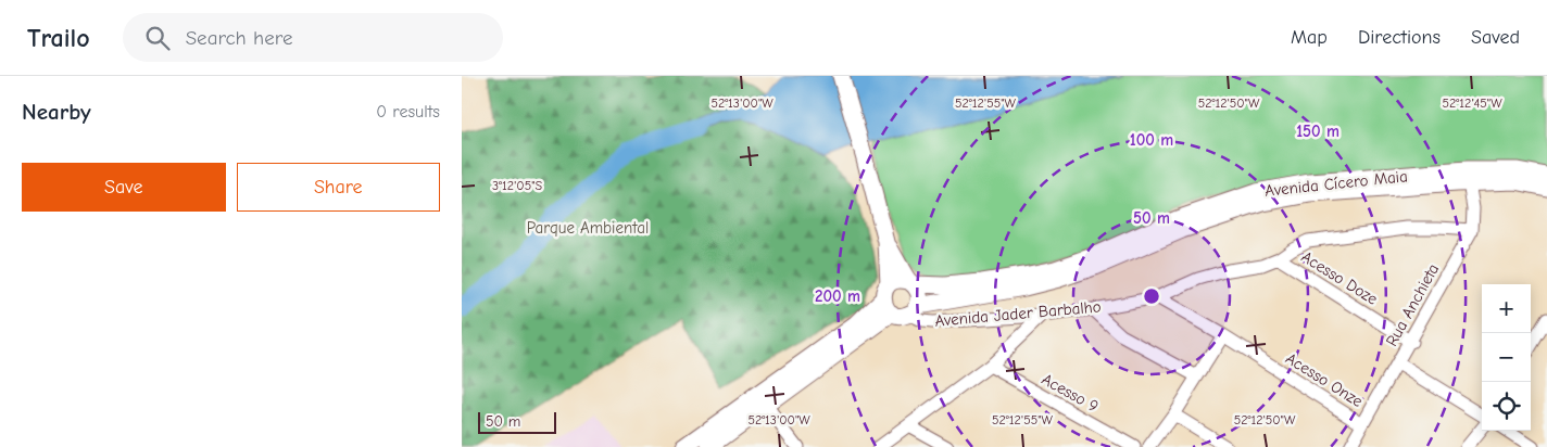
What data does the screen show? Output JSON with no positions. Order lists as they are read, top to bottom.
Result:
{
  "streets": {
    "main road": ["Avenida Cícero Maia"],
    "street": [
      "Acesso Doze",
      "Rua Anchieta",
      "Avenida Jader Barbalho",
      "Acesso Onze",
      "Acesso 9"
    ]
  },
  "crossings": [
    ["Avenida Cícero Maia", "Rua Anchieta"],
    ["Avenida Cícero Maia", "Avenida Jader Barbalho"],
    ["Acesso Doze", "Rua Anchieta"],
    ["Acesso Doze", "Avenida Jader Barbalho"],
    ["Rua Anchieta", "Avenida Jader Barbalho"],
    ["Rua Anchieta", "Acesso Onze"],
    ["Avenida Jader Barbalho", "Acesso Onze"]
  ],
  "parks": ["Parque Ambiental"],
  "scale_bar": "50 m",
  "page": {
    "header": "Trailo",
    "search": "Search here",
    "nav": ["Map", "Directions", "Saved"],
    "heading": ["Nearby", "0 results"],
    "buttons": ["Save", "Share"],
    "map_buttons": ["+", "−"],
    "scale": "50 m"
  },
  "coordinates": [
    "52°13'00\"W",
    "52°12'55\"W",
    "52°12'50\"W",
    "52°12'45\"W",
    "3°12'05\"S"
  ],
  "rings": [
    "150 m",
    "100 m",
    "50 m",
    "200 m"
  ]
}
